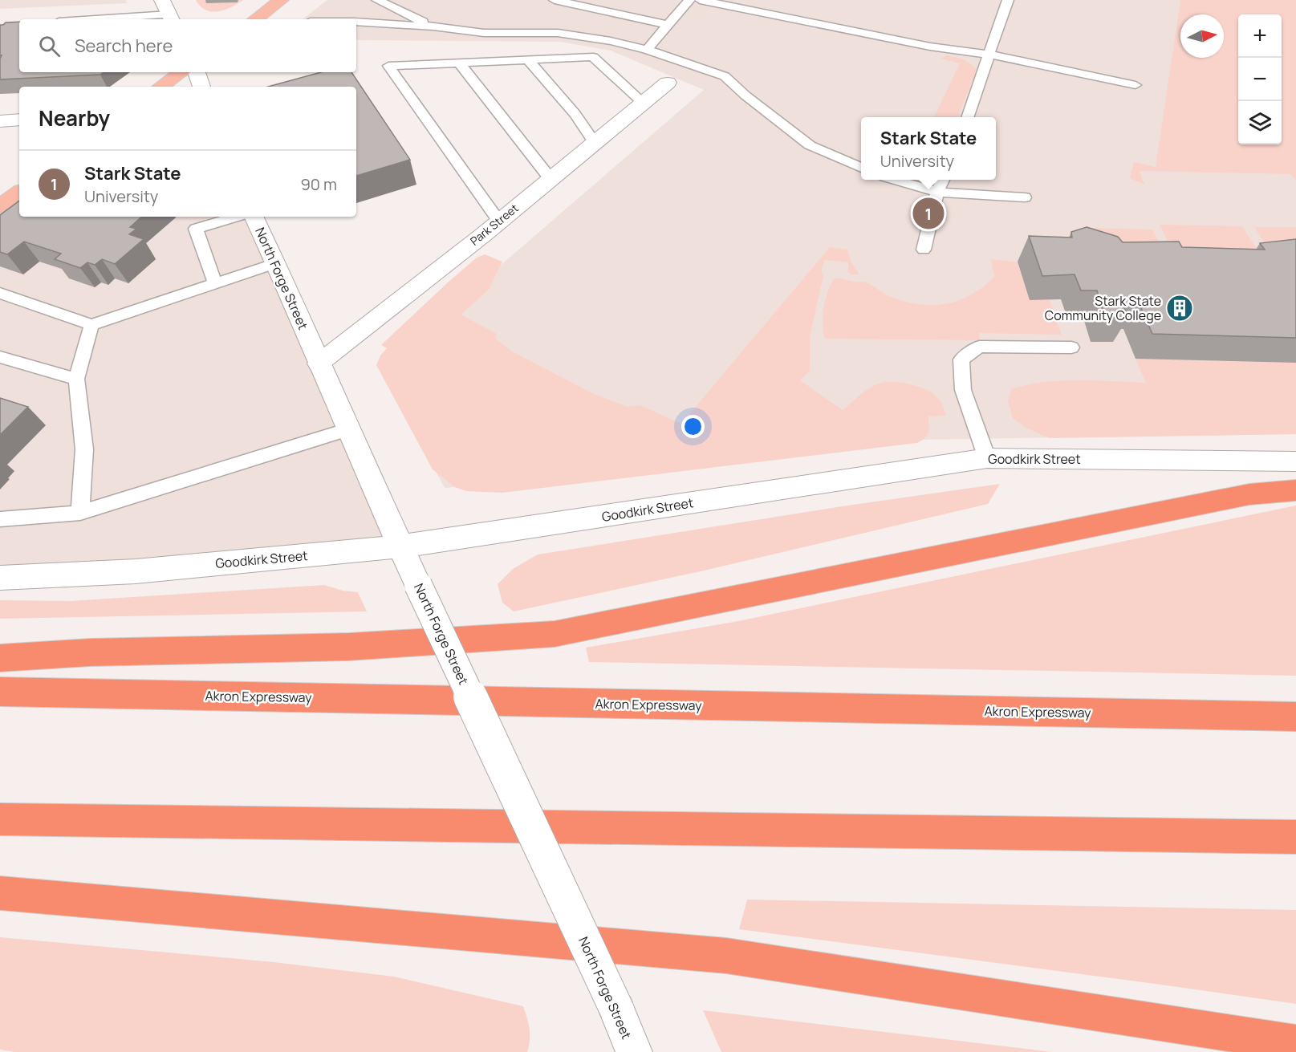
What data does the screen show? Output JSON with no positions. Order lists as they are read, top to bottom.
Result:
{
  "streets": {
    "highway": ["Akron Expressway"],
    "street": ["Park Street", "North Forge Street", "Goodkirk Street"]
  },
  "crossings": [
    ["Park Street", "North Forge Street"],
    ["North Forge Street", "Goodkirk Street"]
  ],
  "places": {
    "building": ["Stark State Community College"]
  },
  "north": "right",
  "page": {
    "map_buttons": ["+", "−"],
    "search": "Search here",
    "heading": "Nearby",
    "popup": ["Stark State", "University"],
    "list": [
      {
        "mark": "1",
        "name": "Stark State",
        "note": "University",
        "value": "90 m"
      }
    ],
    "pins": "1"
  }
}
